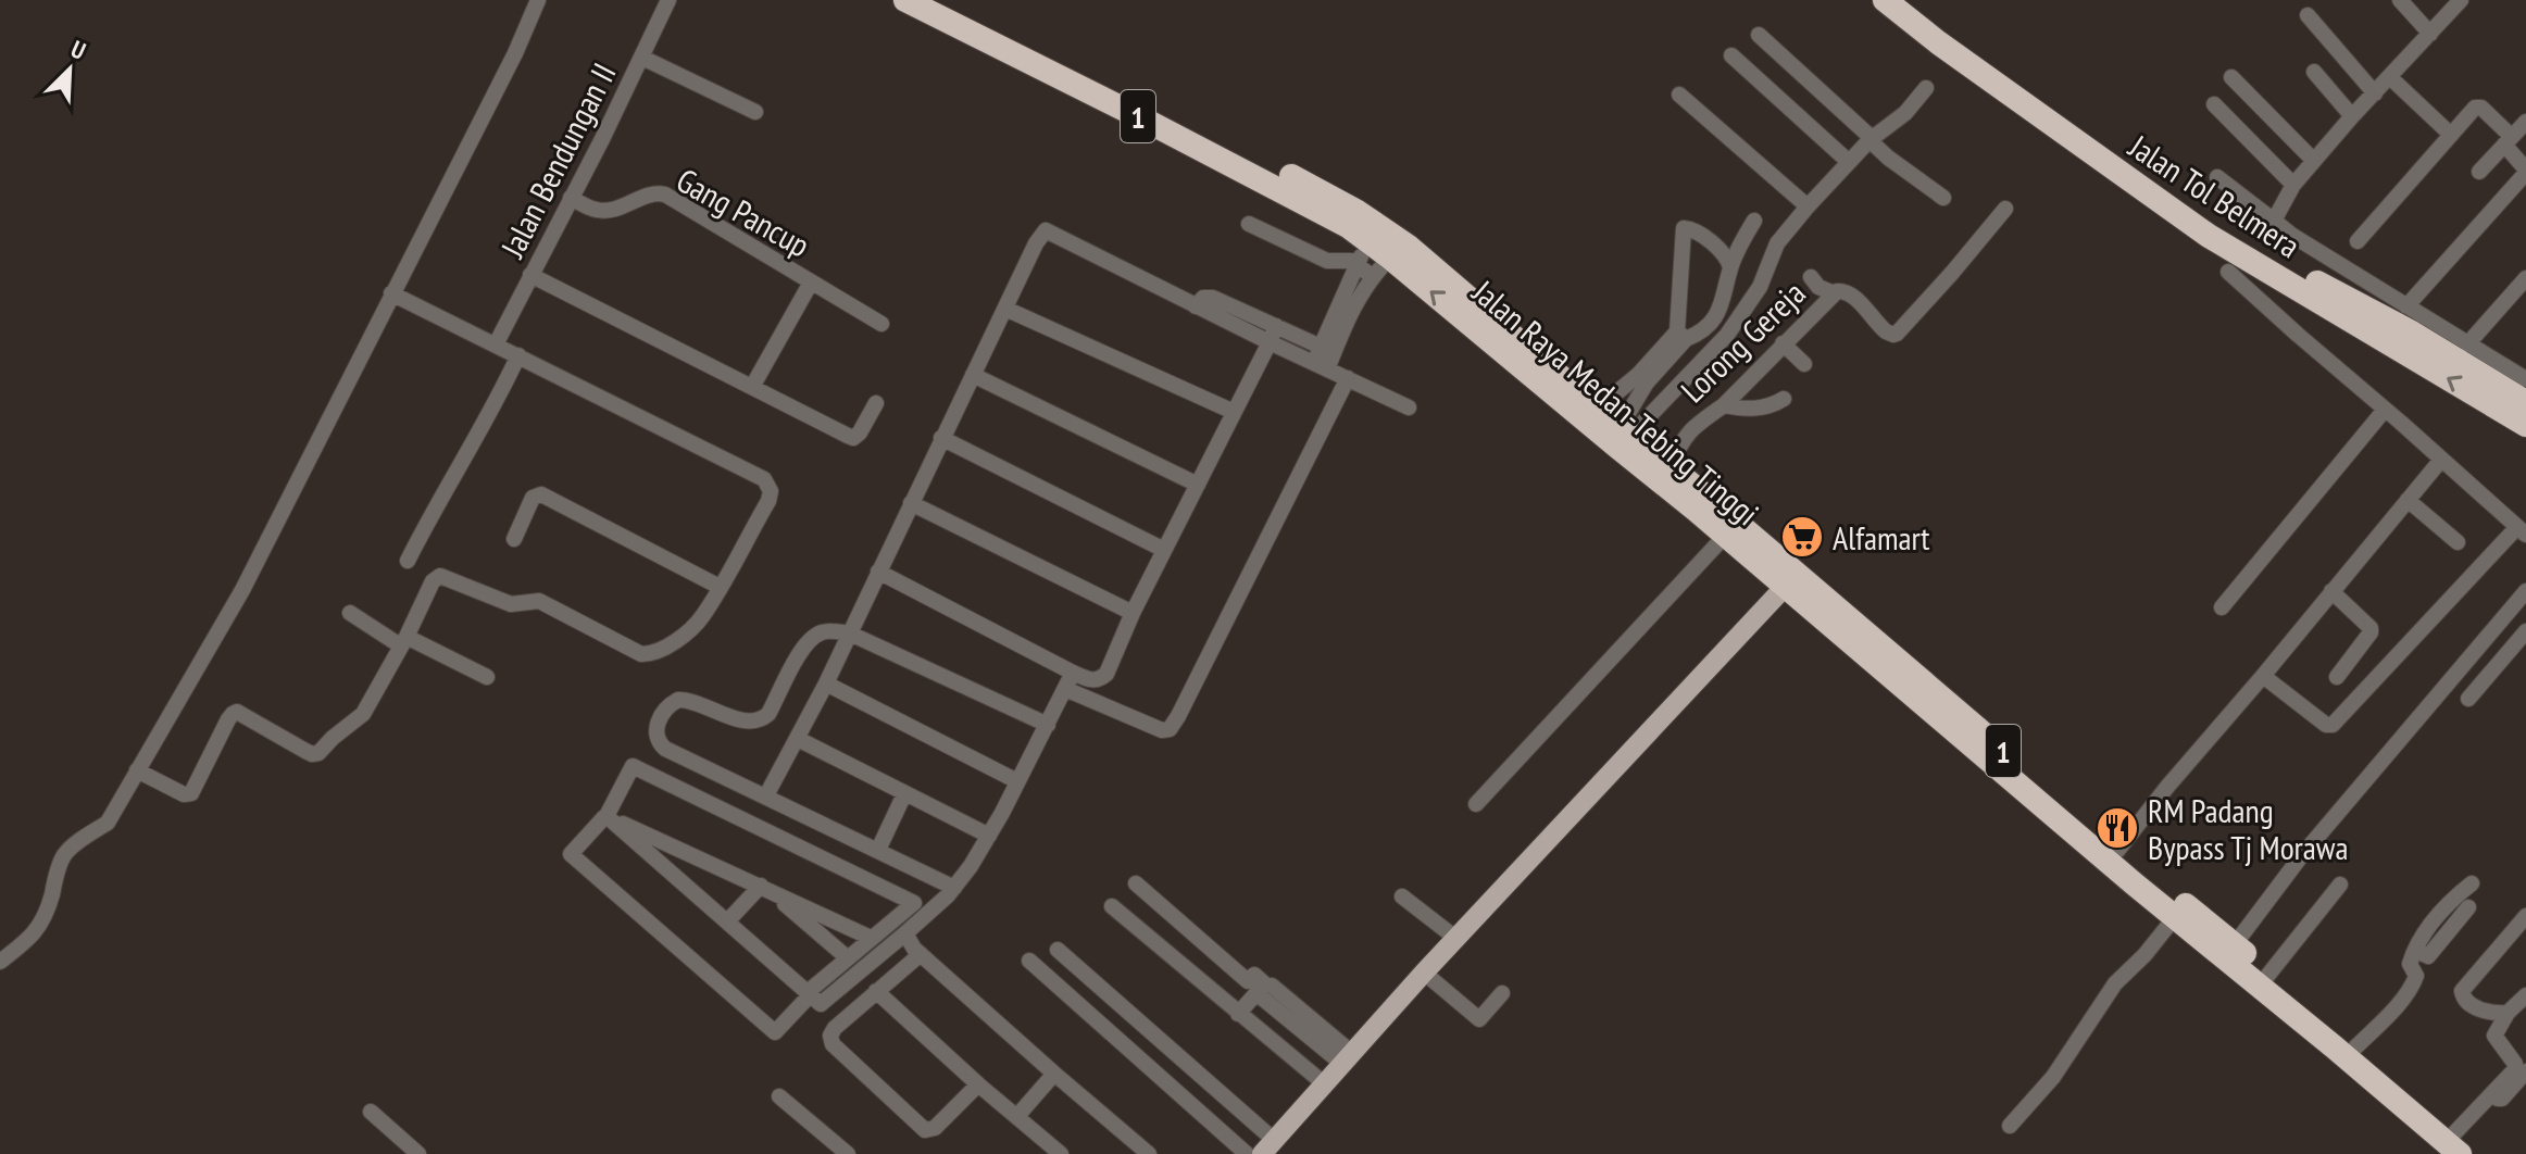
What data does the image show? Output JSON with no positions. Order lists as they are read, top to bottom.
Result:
{
  "streets": {
    "highway": ["1", "Jalan Tol Belmera", "Jalan Raya Medan-Tebing Tinggi"],
    "street": ["Jalan Bendungan II", "Gang Pancup", "Lorong Gereja"]
  },
  "crossings": [
    ["Jalan Bendungan II", "Gang Pancup"],
    ["Lorong Gereja", "Jalan Raya Medan-Tebing Tinggi"]
  ],
  "places": {
    "supermarket": ["Alfamart"],
    "restaurant": ["RM Padang Bypass Tj Morawa"]
  },
  "north": "top right"
}
